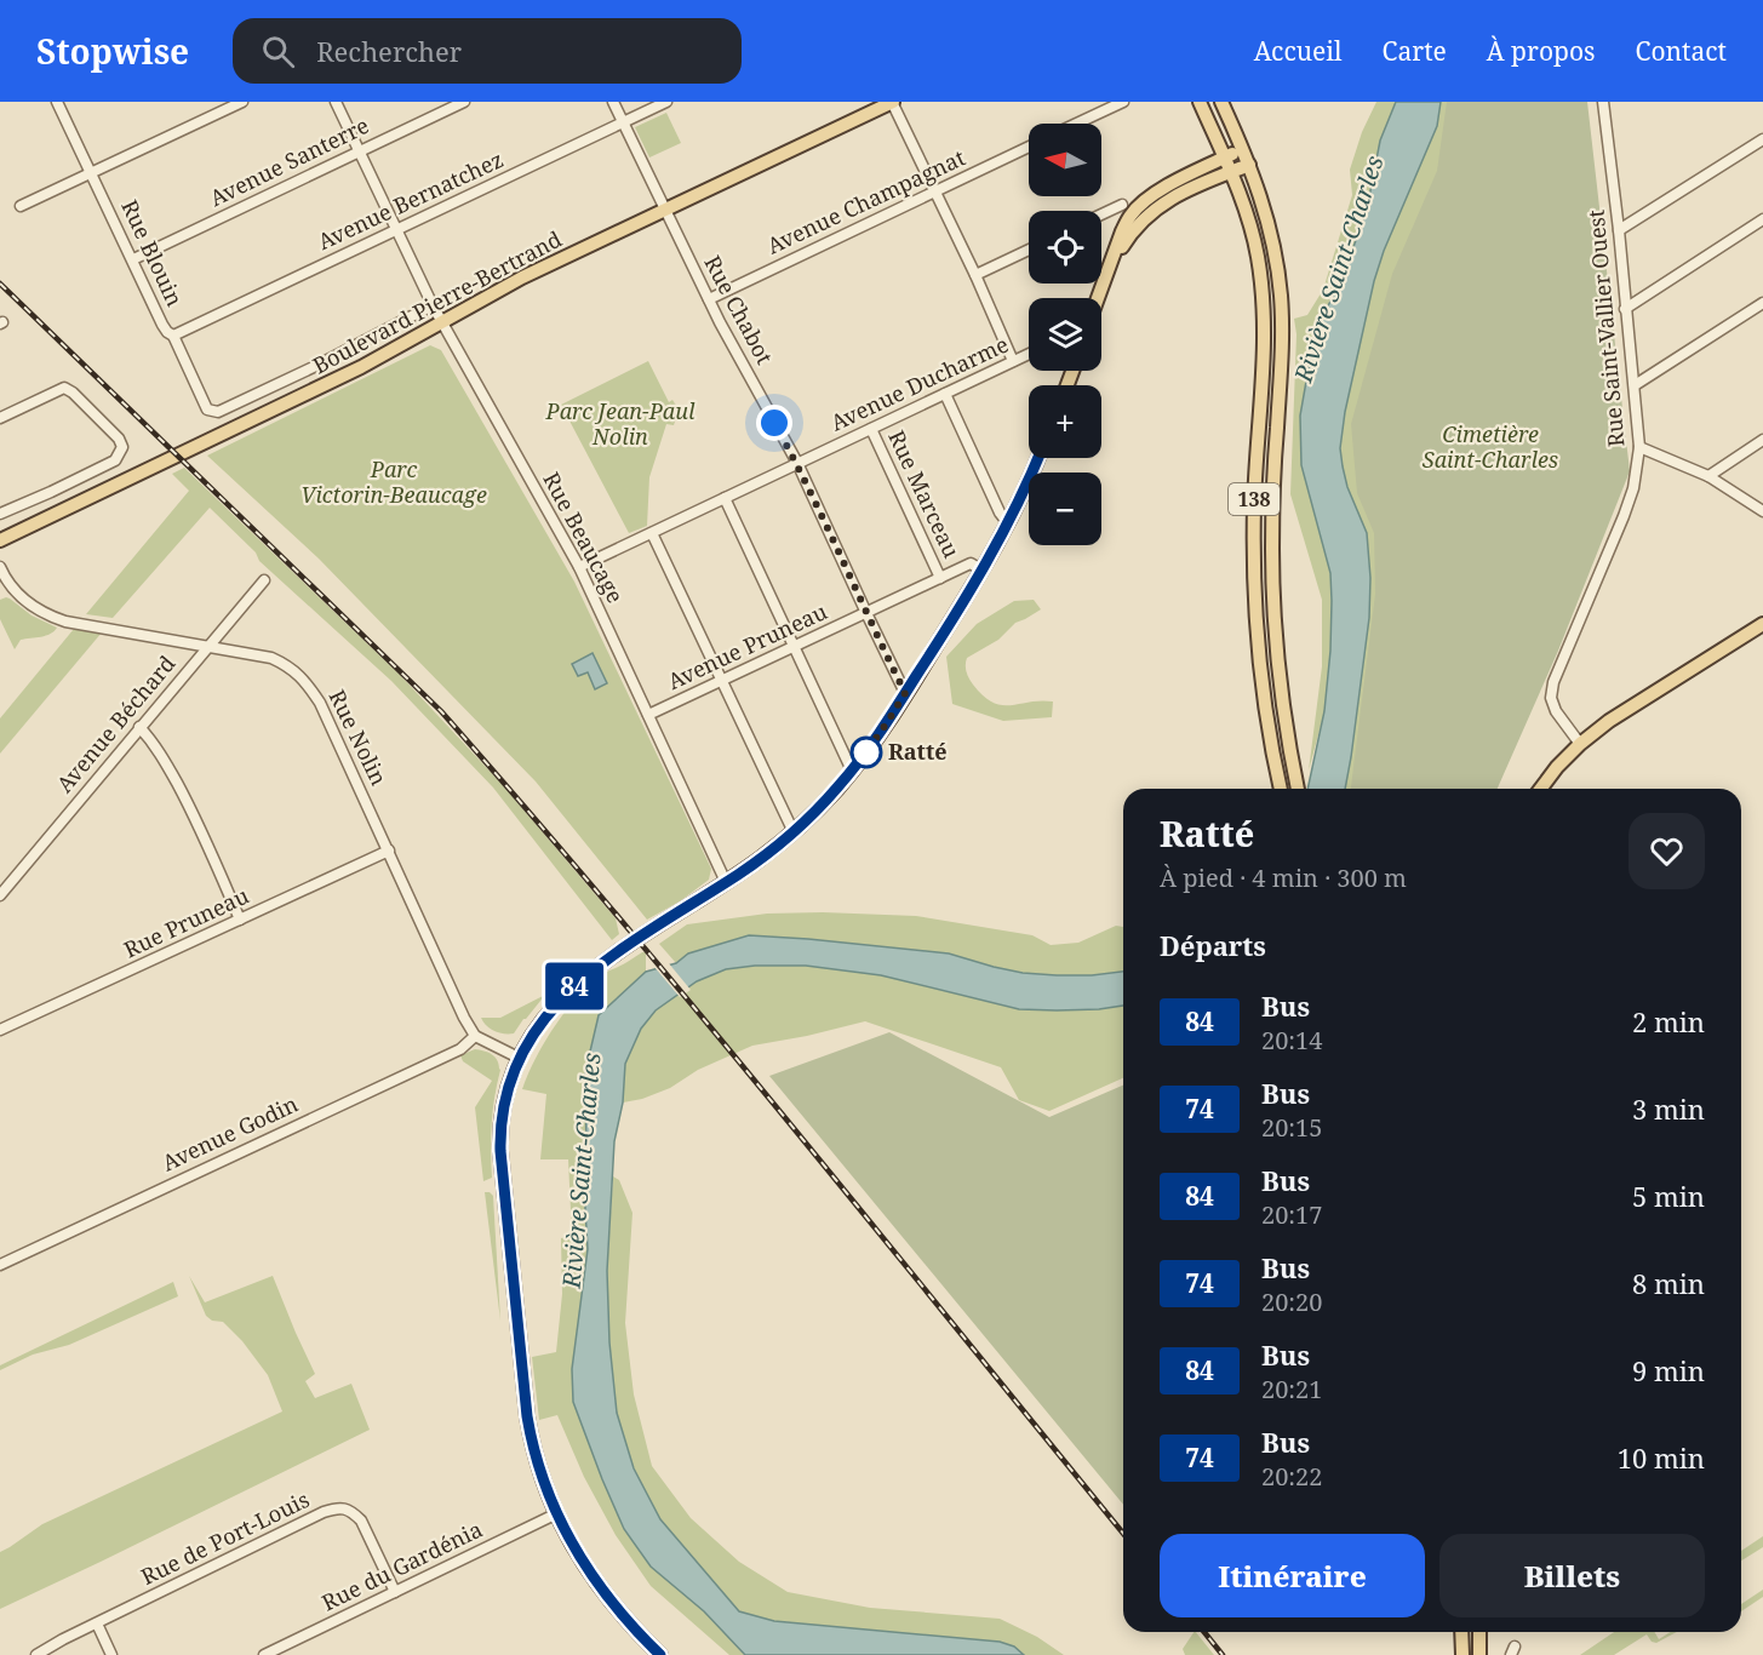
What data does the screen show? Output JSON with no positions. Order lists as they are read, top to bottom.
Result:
{
  "streets": {
    "main road": ["Boulevard Pierre-Bertrand", "138"],
    "street": [
      "Avenue Santerre",
      "Avenue Bernatchez",
      "Avenue Champagnat",
      "Rue Blouin",
      "Rue Chabot",
      "Rue Saint-Vallier Ouest",
      "Avenue Ducharme",
      "Rue Marceau",
      "Rue Beaucage",
      "Avenue Pruneau",
      "Avenue Béchard",
      "Rue Nolin",
      "Rue Pruneau",
      "Avenue Godin",
      "Rue de Port-Louis",
      "Rue du Gardénia"
    ]
  },
  "crossings": [
    ["Avenue Santerre", "Rue Blouin"],
    ["Avenue Santerre", "Rue Beaucage"],
    ["Avenue Bernatchez", "Rue Blouin"],
    ["Avenue Bernatchez", "Rue Chabot"],
    ["Avenue Bernatchez", "Rue Beaucage"],
    ["Avenue Champagnat", "Rue Chabot"],
    ["Rue Blouin", "Boulevard Pierre-Bertrand"],
    ["Boulevard Pierre-Bertrand", "Rue Chabot"],
    ["Boulevard Pierre-Bertrand", "Rue Beaucage"],
    ["Rue Chabot", "Avenue Ducharme"],
    ["Rue Chabot", "Avenue Pruneau"],
    ["Avenue Ducharme", "Rue Marceau"],
    ["Avenue Ducharme", "Rue Beaucage"],
    ["Rue Marceau", "Avenue Pruneau"],
    ["Rue Beaucage", "Avenue Pruneau"],
    ["Avenue Béchard", "Rue Nolin"],
    ["Rue Nolin", "Rue Pruneau"],
    ["Rue Nolin", "Avenue Godin"],
    ["Rue de Port-Louis", "Rue du Gardénia"]
  ],
  "water": ["Rivière Saint-Charles"],
  "parks": ["Parc Jean-Paul Nolin", "Cimetière Saint-Charles", "Parc Victorin-Beaucage"],
  "places": ["Ratté"],
  "lines": ["bus line 84"],
  "north": "left",
  "page": {
    "header": "Stopwise",
    "search": "Rechercher",
    "nav": [
      "Accueil",
      "Carte",
      "À propos",
      "Contact"
    ],
    "on_map": "84",
    "map_buttons": ["+", "−"],
    "heading": [
      ["Ratté", "À pied · 4 min · 300 m"],
      "Départs"
    ],
    "list": [
      {
        "mark": "84",
        "name": "Bus",
        "note": "20:14",
        "value": "2 min"
      },
      {
        "mark": "74",
        "name": "Bus",
        "note": "20:15",
        "value": "3 min"
      },
      {
        "mark": "84",
        "name": "Bus",
        "note": "20:17",
        "value": "5 min"
      },
      {
        "mark": "74",
        "name": "Bus",
        "note": "20:20",
        "value": "8 min"
      },
      {
        "mark": "84",
        "name": "Bus",
        "note": "20:21",
        "value": "9 min"
      },
      {
        "mark": "74",
        "name": "Bus",
        "note": "20:22",
        "value": "10 min"
      }
    ],
    "buttons": ["Itinéraire", "Billets"]
  }
}
